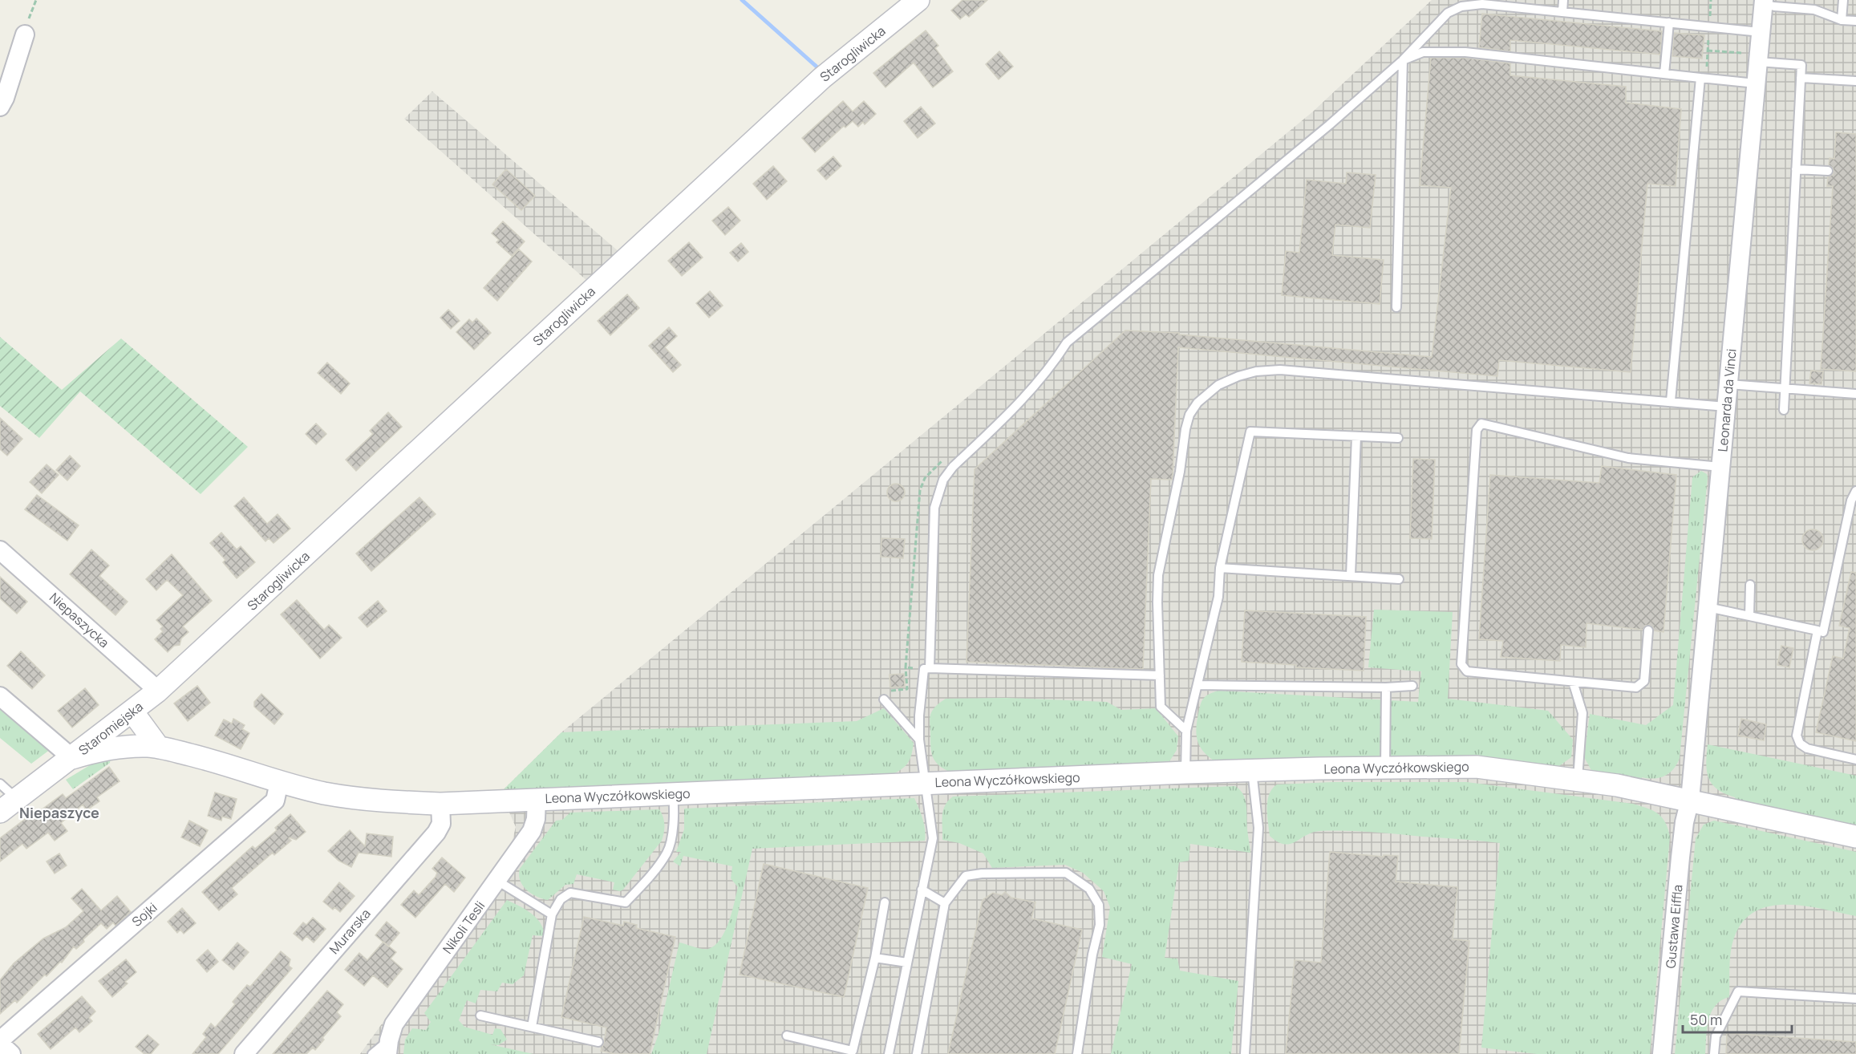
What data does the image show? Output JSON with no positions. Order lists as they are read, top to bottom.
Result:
{
  "streets": {
    "street": [
      "Starogliwicka",
      "Leonarda da Vinci",
      "Niepaszycka",
      "Staromiejska",
      "Leona Wyczółkowskiego",
      "Sojki",
      "Gustawa Eiffla",
      "Nikoli Tesli",
      "Murarska"
    ]
  },
  "crossings": [
    ["Starogliwicka", "Staromiejska"],
    ["Leonarda da Vinci", "Leona Wyczółkowskiego"],
    ["Leonarda da Vinci", "Gustawa Eiffla"],
    ["Niepaszycka", "Staromiejska"],
    ["Staromiejska", "Leona Wyczółkowskiego"],
    ["Leona Wyczółkowskiego", "Sojki"],
    ["Leona Wyczółkowskiego", "Gustawa Eiffla"],
    ["Leona Wyczółkowskiego", "Nikoli Tesli"],
    ["Leona Wyczółkowskiego", "Murarska"]
  ],
  "districts": ["Niepaszyce"],
  "scale_bar": "50 m"
}
